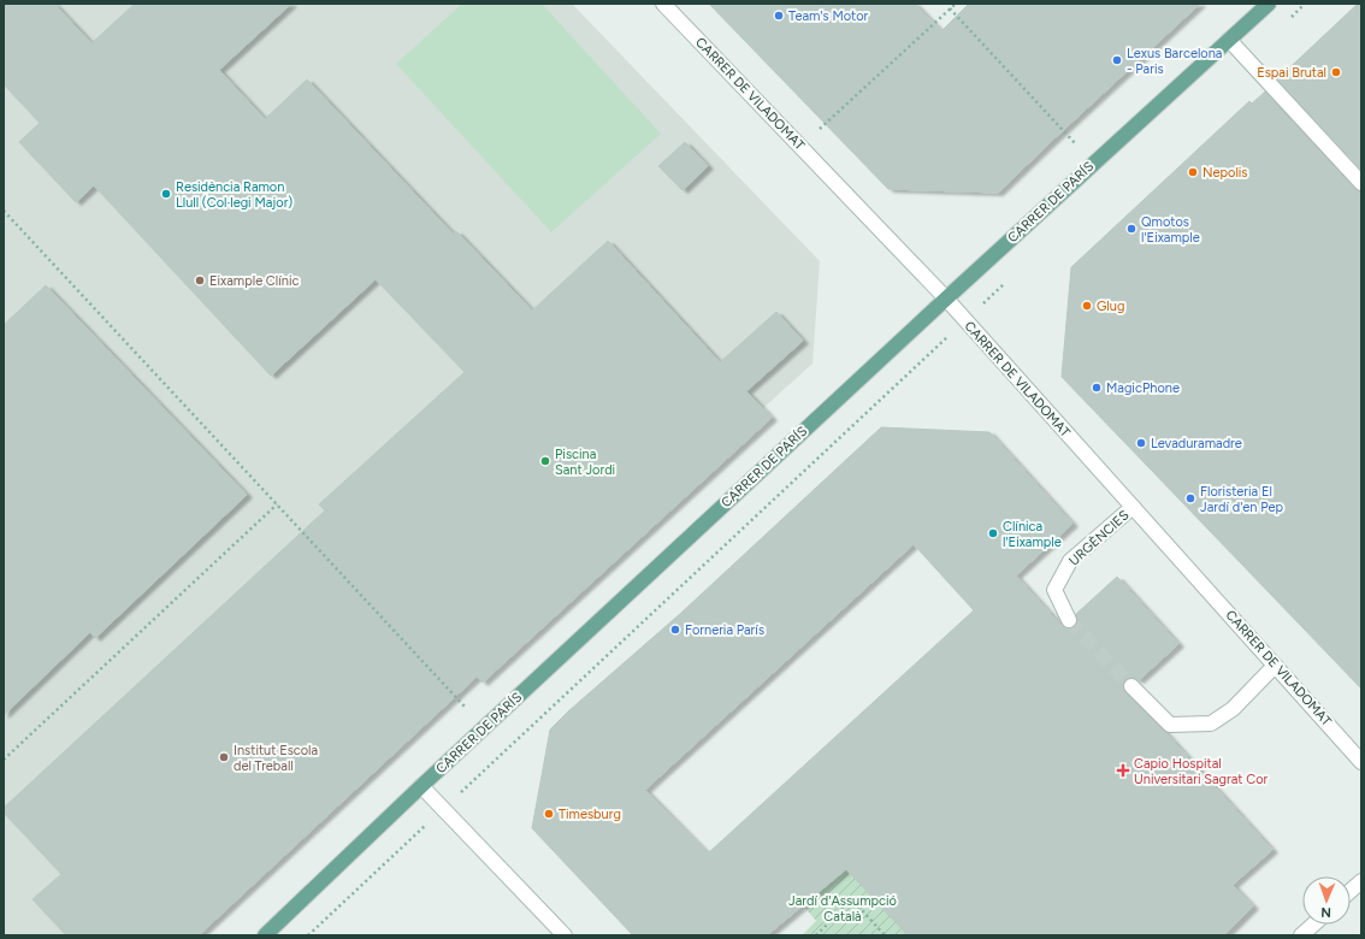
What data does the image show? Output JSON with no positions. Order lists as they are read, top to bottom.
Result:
{
  "streets": {
    "main road": ["CARRER DE PARÍS"],
    "street": ["CARRER DE VILADOMAT", "URGÈNCIES"]
  },
  "crossings": [
    ["CARRER DE VILADOMAT", "CARRER DE PARÍS"],
    ["CARRER DE VILADOMAT", "URGÈNCIES"]
  ],
  "parks": ["Jardí d'Assumpció Català"],
  "places": {
    "other": [
      "Team's Motor",
      "Lexus Barcelona - Paris",
      "Espai Brutal",
      "Nepolis",
      "Residència Ramon Llull (Col·legi Major)",
      "Qmotos l'Eixample",
      "Eixample Clínic",
      "Glug",
      "MagicPhone",
      "Levaduramadre",
      "Piscina Sant Jordi",
      "Floristeria El Jardí d'en Pep",
      "Clínica l'Eixample",
      "Forneria París",
      "Institut Escola del Treball",
      "Timesburg"
    ],
    "health": ["Capio Hospital Universitari Sagrat Cor"]
  },
  "north": "bottom"
}
